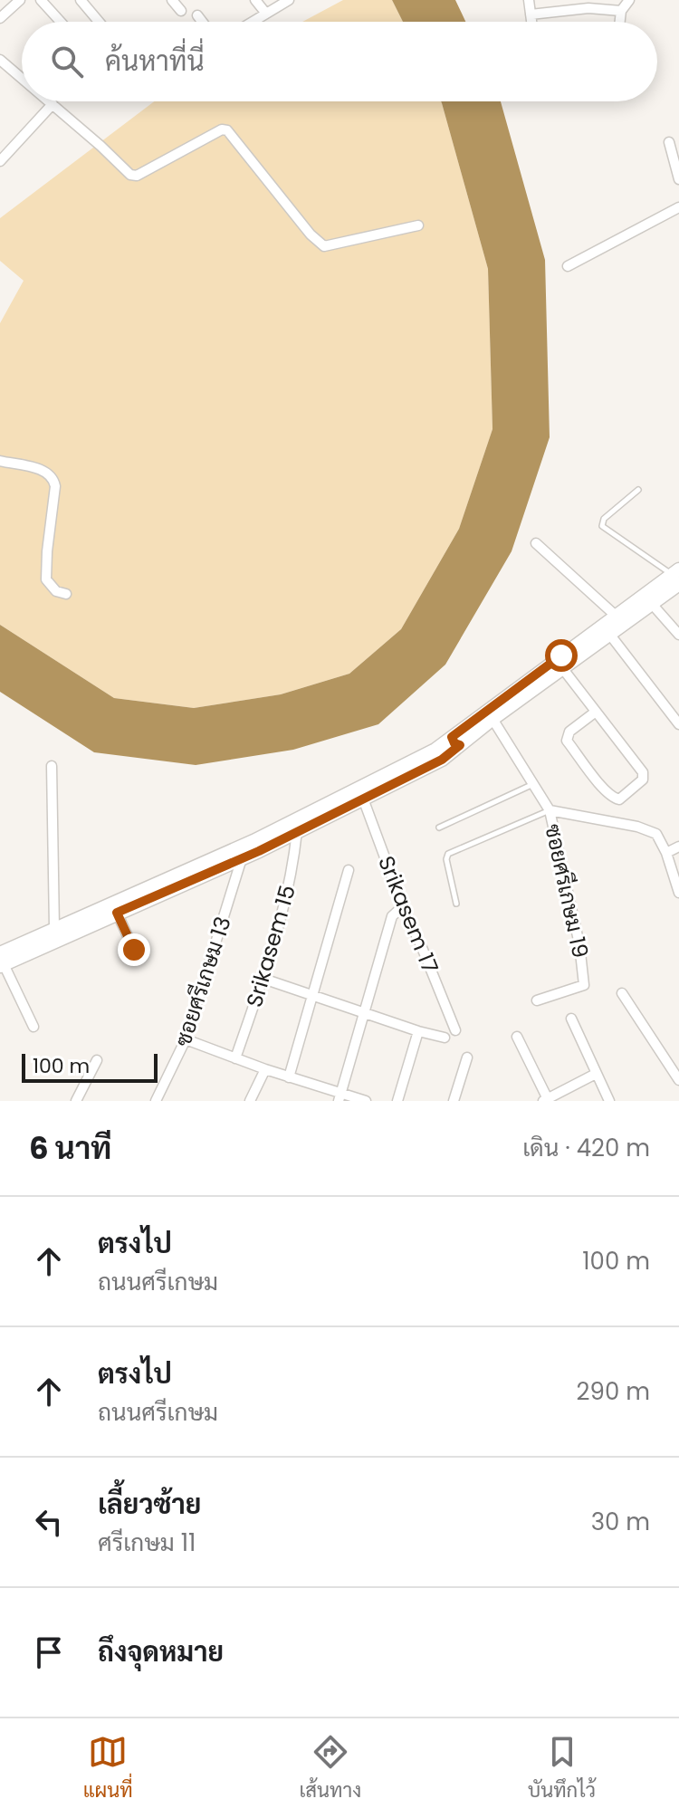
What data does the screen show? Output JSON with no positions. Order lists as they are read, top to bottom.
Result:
{
  "streets": {
    "street": [
      "ซอยศรีเกษม 19",
      "Srikasem 17",
      "Srikasem 15",
      "ซอยศรีเกษม 13"
    ]
  },
  "scale_bar": "100 m",
  "page": {
    "search": "ค้นหาที่นี่",
    "scale": "100 m",
    "heading": ["6 นาที", "เดิน · 420 m"],
    "list": [
      ["ตรงไป", "ถนนศรีเกษม", "100 m"],
      ["ตรงไป", "ถนนศรีเกษม", "290 m"],
      ["เลี้ยวซ้าย", "ศรีเกษม 11", "30 m"],
      "ถึงจุดหมาย"
    ],
    "nav": ["แผนที่", "เส้นทาง", "บันทึกไว้"]
  }
}
